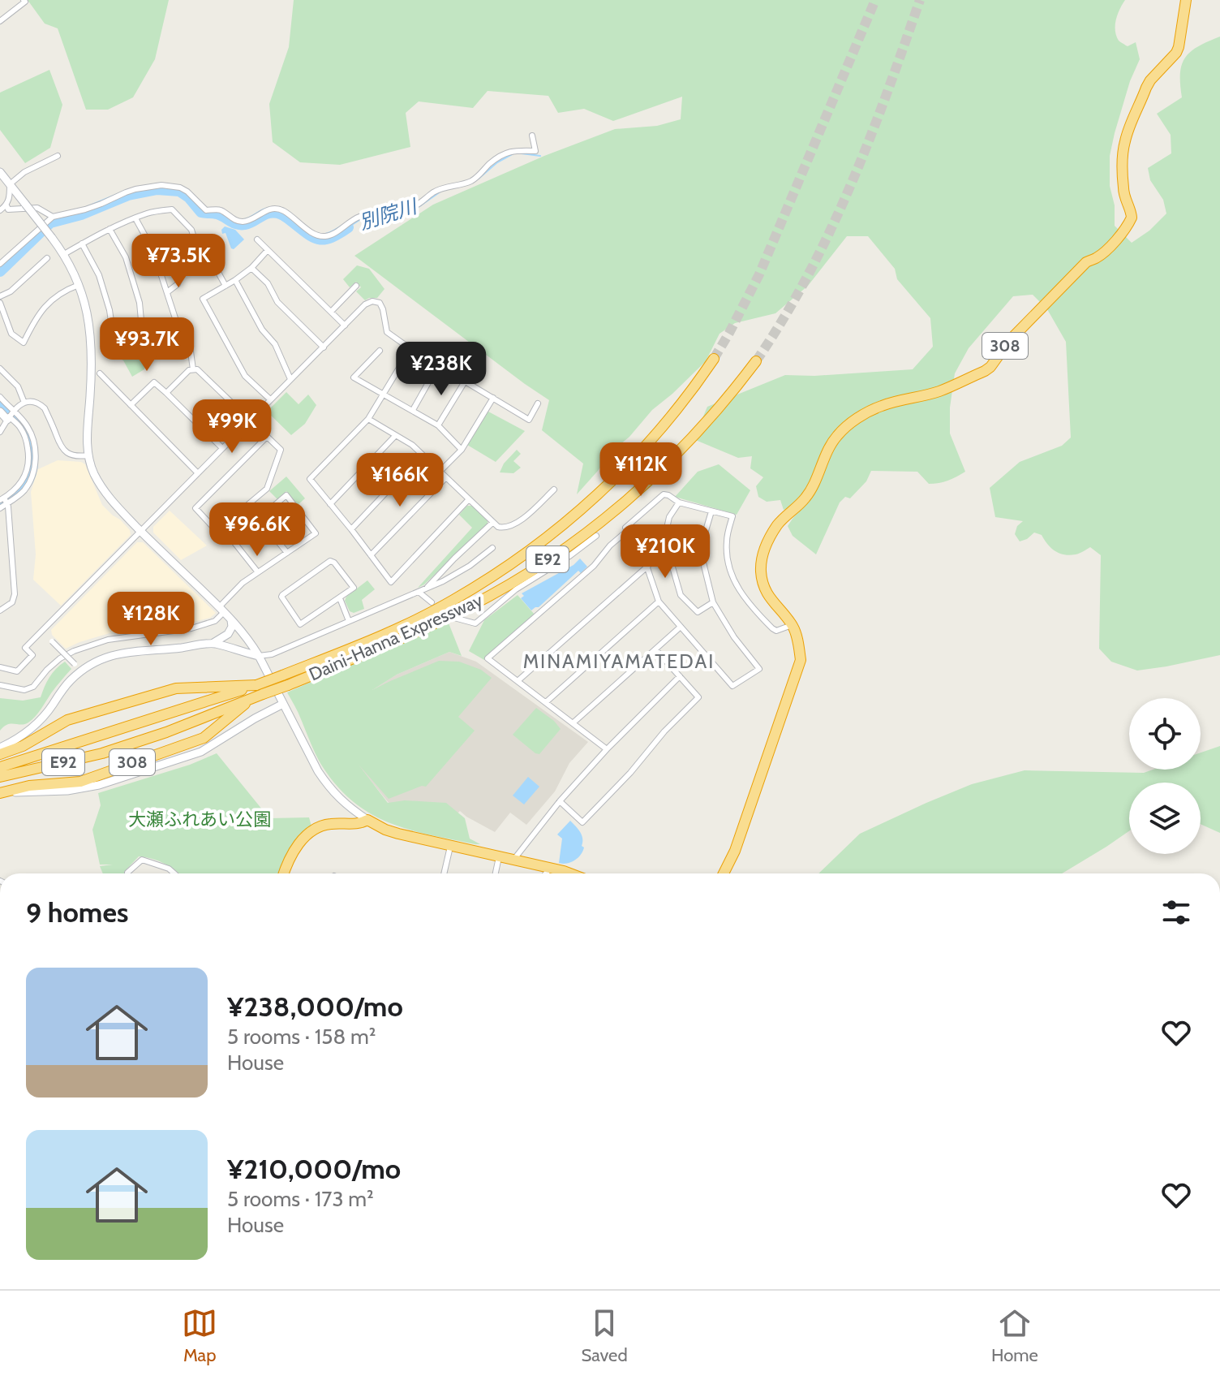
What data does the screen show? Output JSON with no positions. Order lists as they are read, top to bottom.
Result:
{
  "streets": {
    "highway": ["308", "E92", "Daini-Hanna Expressway"]
  },
  "crossings": [
    ["308", "Daini-Hanna Expressway"]
  ],
  "districts": ["MINAMIYAMATEDAI"],
  "water": ["別院川"],
  "parks": ["大瀬ふれあい公園"],
  "page": {
    "price": [
      "¥73.5K",
      "¥93.7K",
      "¥238K",
      "¥99K",
      "¥112K",
      "¥166K",
      "¥96.6K",
      "¥210K",
      "¥128K"
    ],
    "heading": "9 homes",
    "list": [
      {
        "name": "¥238,000/mo",
        "note": "5 rooms · 158 m² · House"
      },
      {
        "name": "¥210,000/mo",
        "note": "5 rooms · 173 m² · House"
      }
    ],
    "tabs": ["Map", "Saved", "Home"]
  }
}
